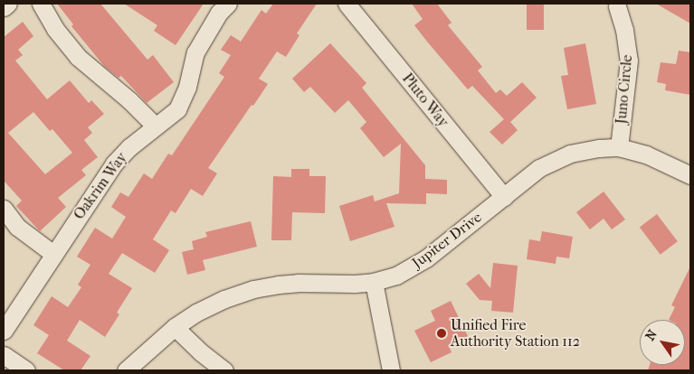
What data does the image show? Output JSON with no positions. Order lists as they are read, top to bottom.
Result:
{
  "streets": {
    "street": [
      "Juno Circle",
      "Pluto Way",
      "Oakrim Way",
      "Jupiter Drive"
    ]
  },
  "crossings": [
    ["Juno Circle", "Jupiter Drive"],
    ["Pluto Way", "Jupiter Drive"]
  ],
  "places": ["Unified Fire Authority Station 112"],
  "north": "top left"
}
